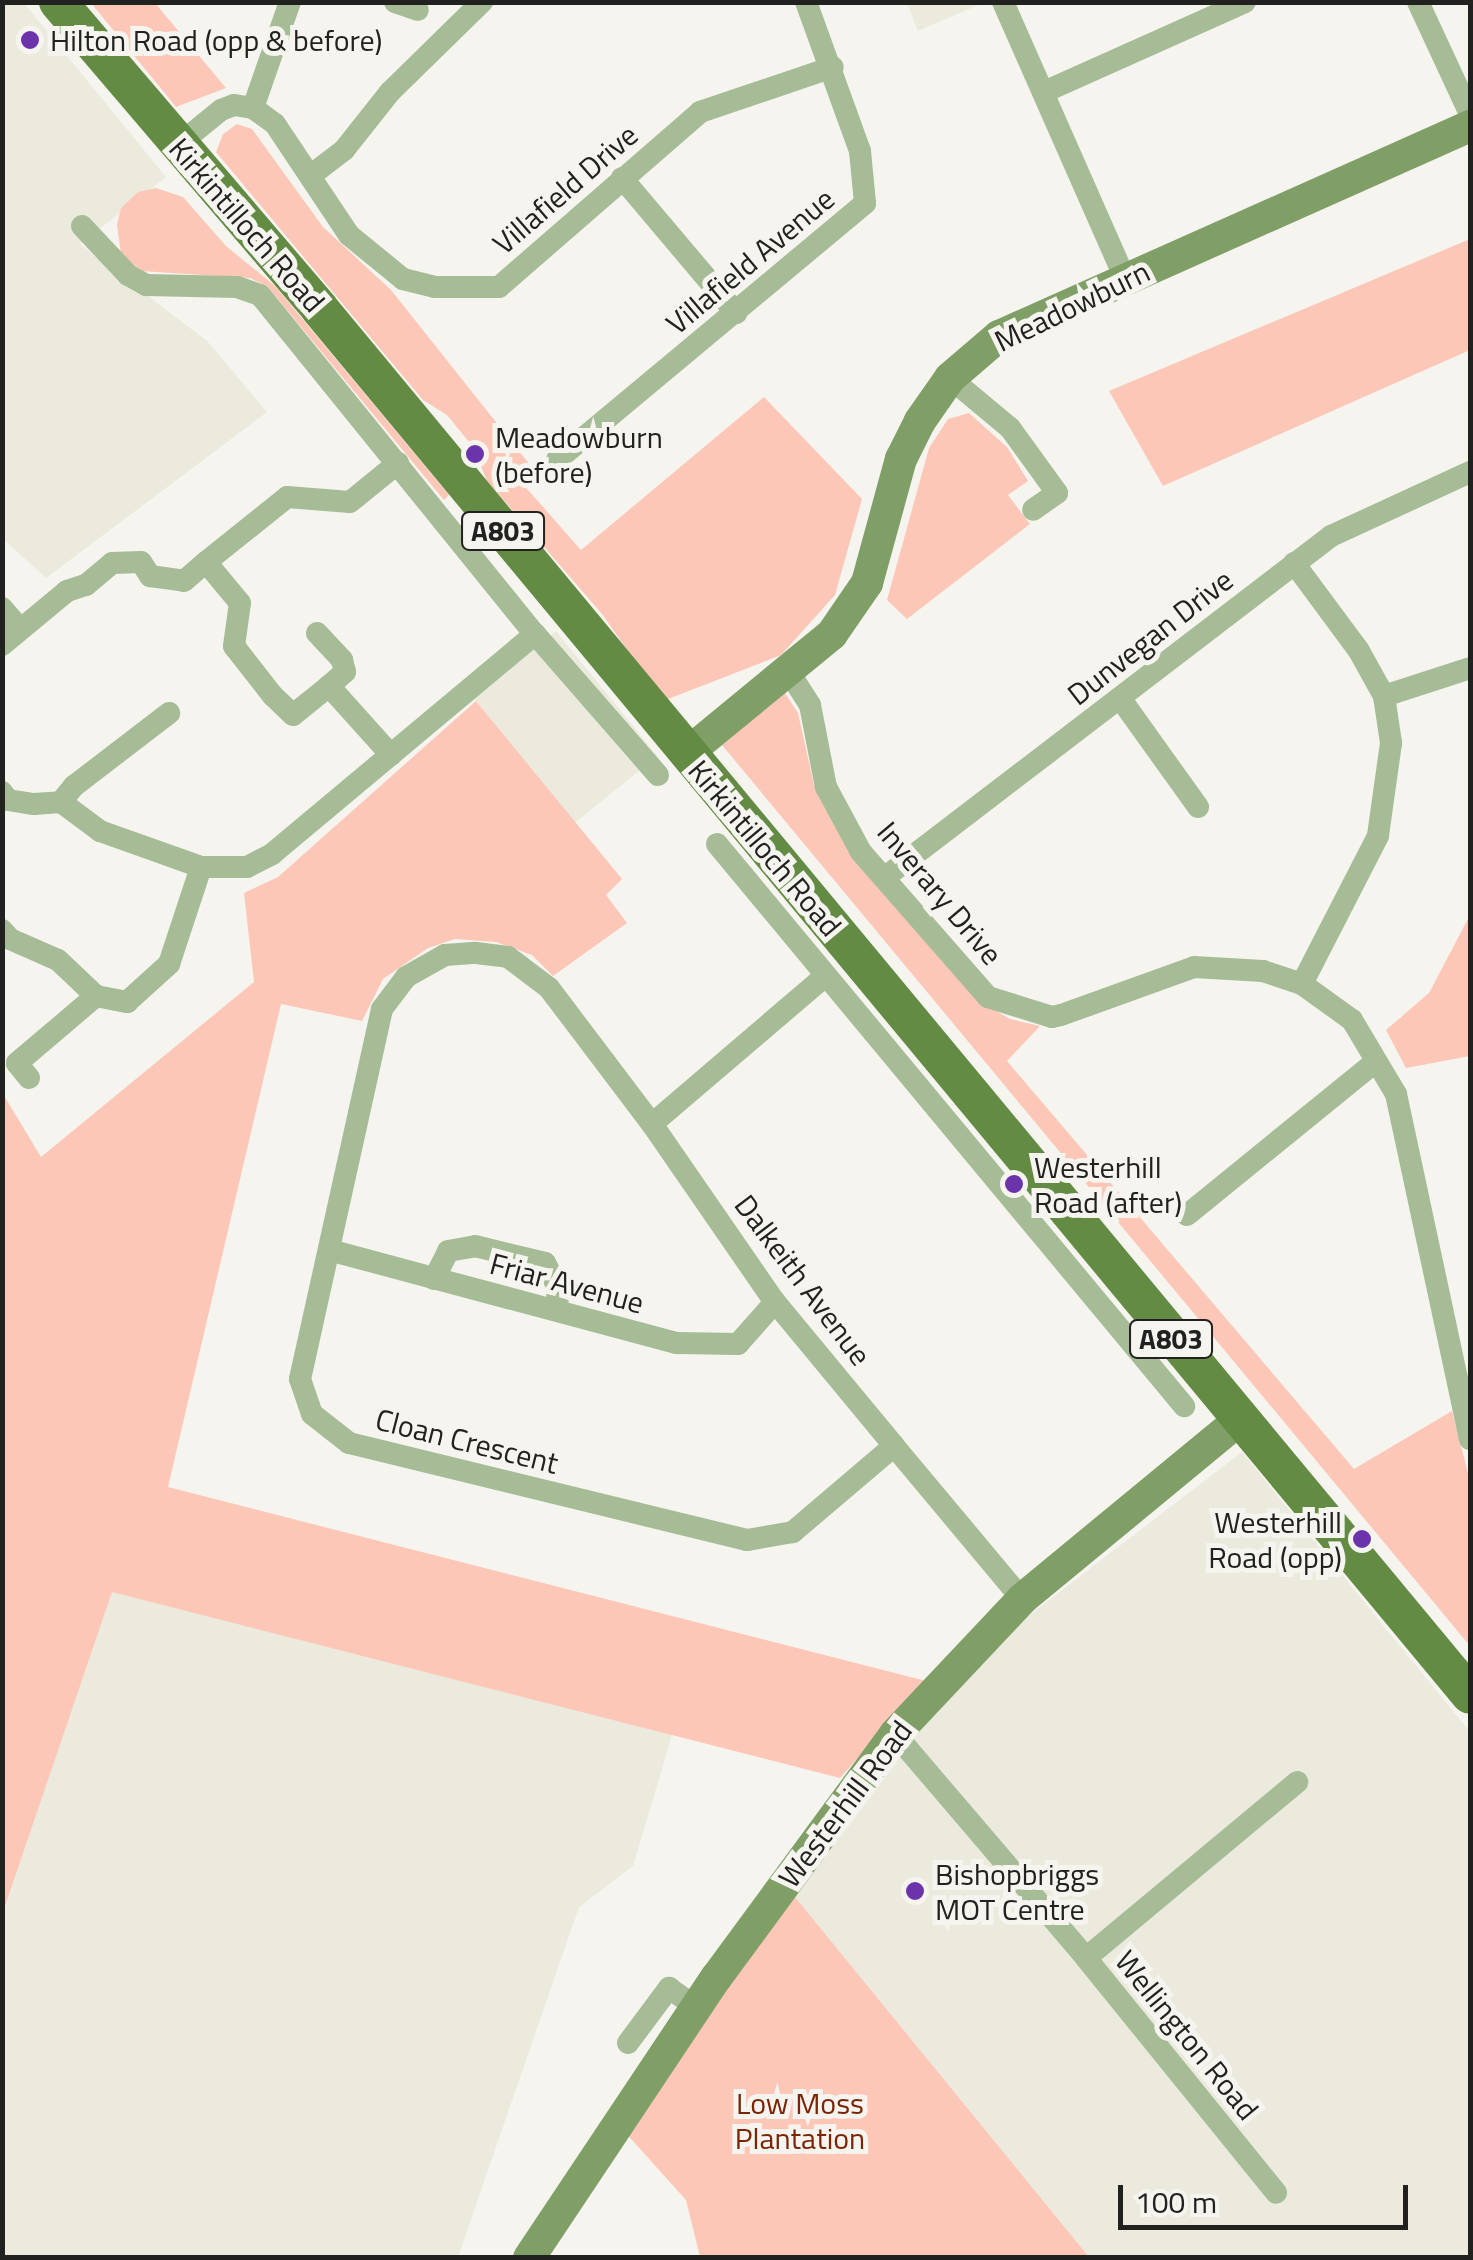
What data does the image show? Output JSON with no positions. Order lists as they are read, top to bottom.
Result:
{
  "streets": {
    "main road": ["Kirkintilloch Road", "A803"],
    "street": [
      "Villafield Drive",
      "Villafield Avenue",
      "Meadowburn",
      "Dunvegan Drive",
      "Inverary Drive",
      "Dalkeith Avenue",
      "Friar Avenue",
      "Cloan Crescent",
      "Westerhill Road",
      "Wellington Road"
    ]
  },
  "crossings": [
    ["Villafield Drive", "Villafield Avenue"],
    ["Kirkintilloch Road", "Meadowburn"],
    ["Kirkintilloch Road", "Westerhill Road"],
    ["Meadowburn", "Inverary Drive"],
    ["Dunvegan Drive", "Inverary Drive"],
    ["Dalkeith Avenue", "Friar Avenue"],
    ["Dalkeith Avenue", "Cloan Crescent"],
    ["Dalkeith Avenue", "Westerhill Road"],
    ["Friar Avenue", "Cloan Crescent"],
    ["Westerhill Road", "Wellington Road"]
  ],
  "parks": ["Low Moss Plantation"],
  "places": [
    "Hilton Road (opp & before)",
    "Meadowburn (before)",
    "Westerhill Road (after)",
    "Westerhill Road (opp)",
    "Bishopbriggs MOT Centre"
  ],
  "scale_bar": "100 m"
}
